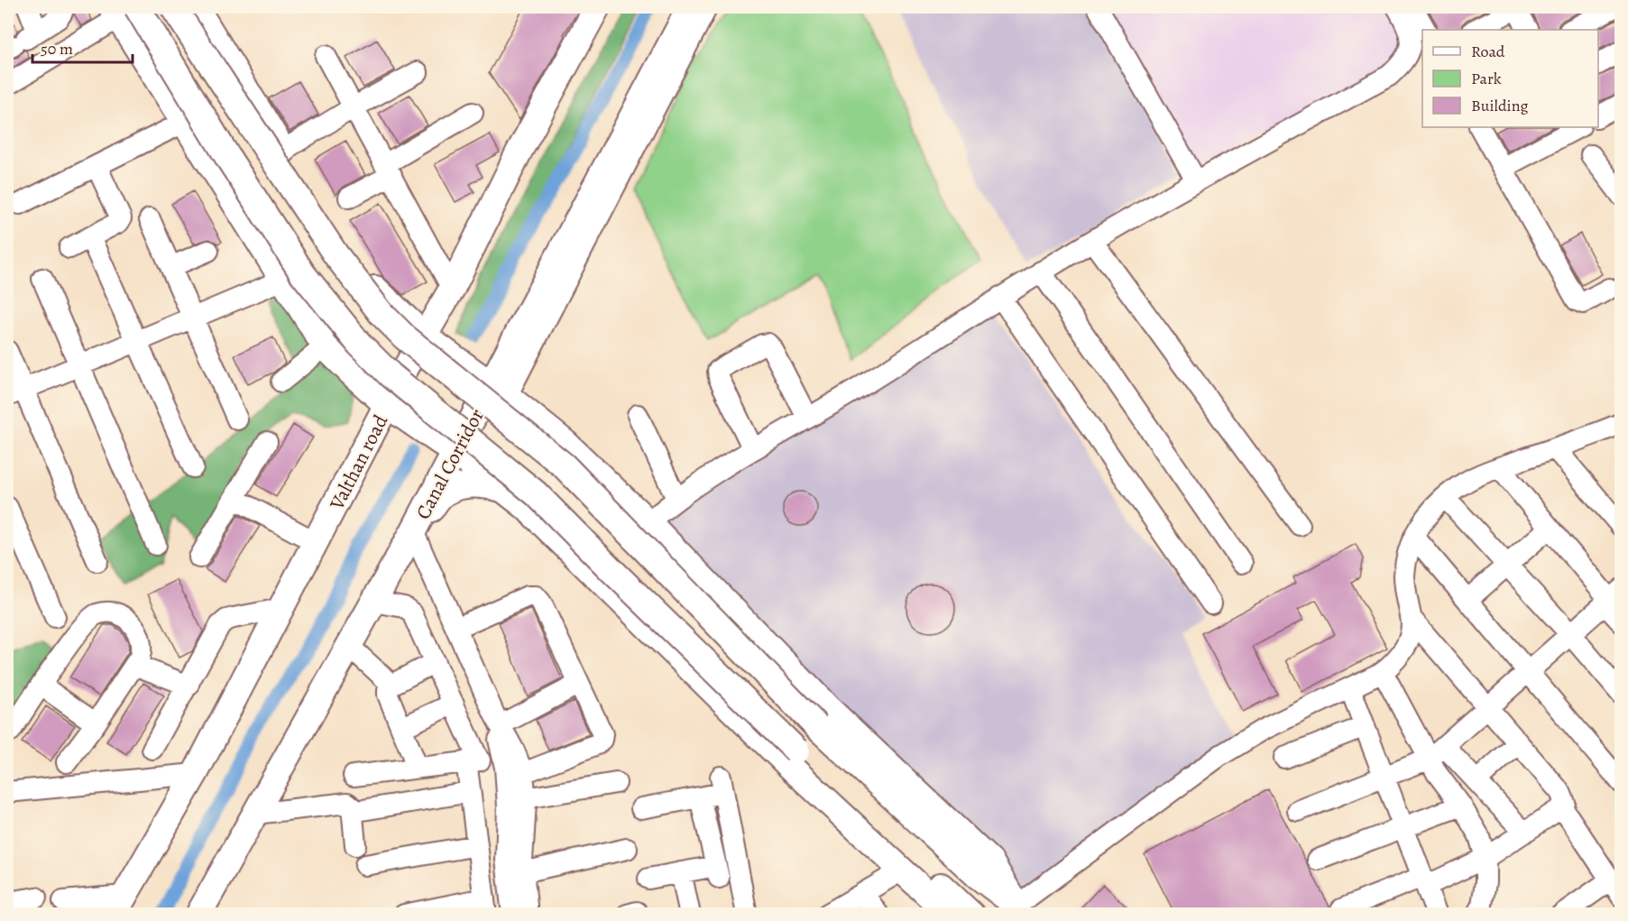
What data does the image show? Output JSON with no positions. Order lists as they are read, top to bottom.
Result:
{
  "streets": {
    "main road": ["Valthan road", "Canal Corridor"]
  },
  "legend": ["Road", "Park", "Building"],
  "scale_bar": "50 m"
}
